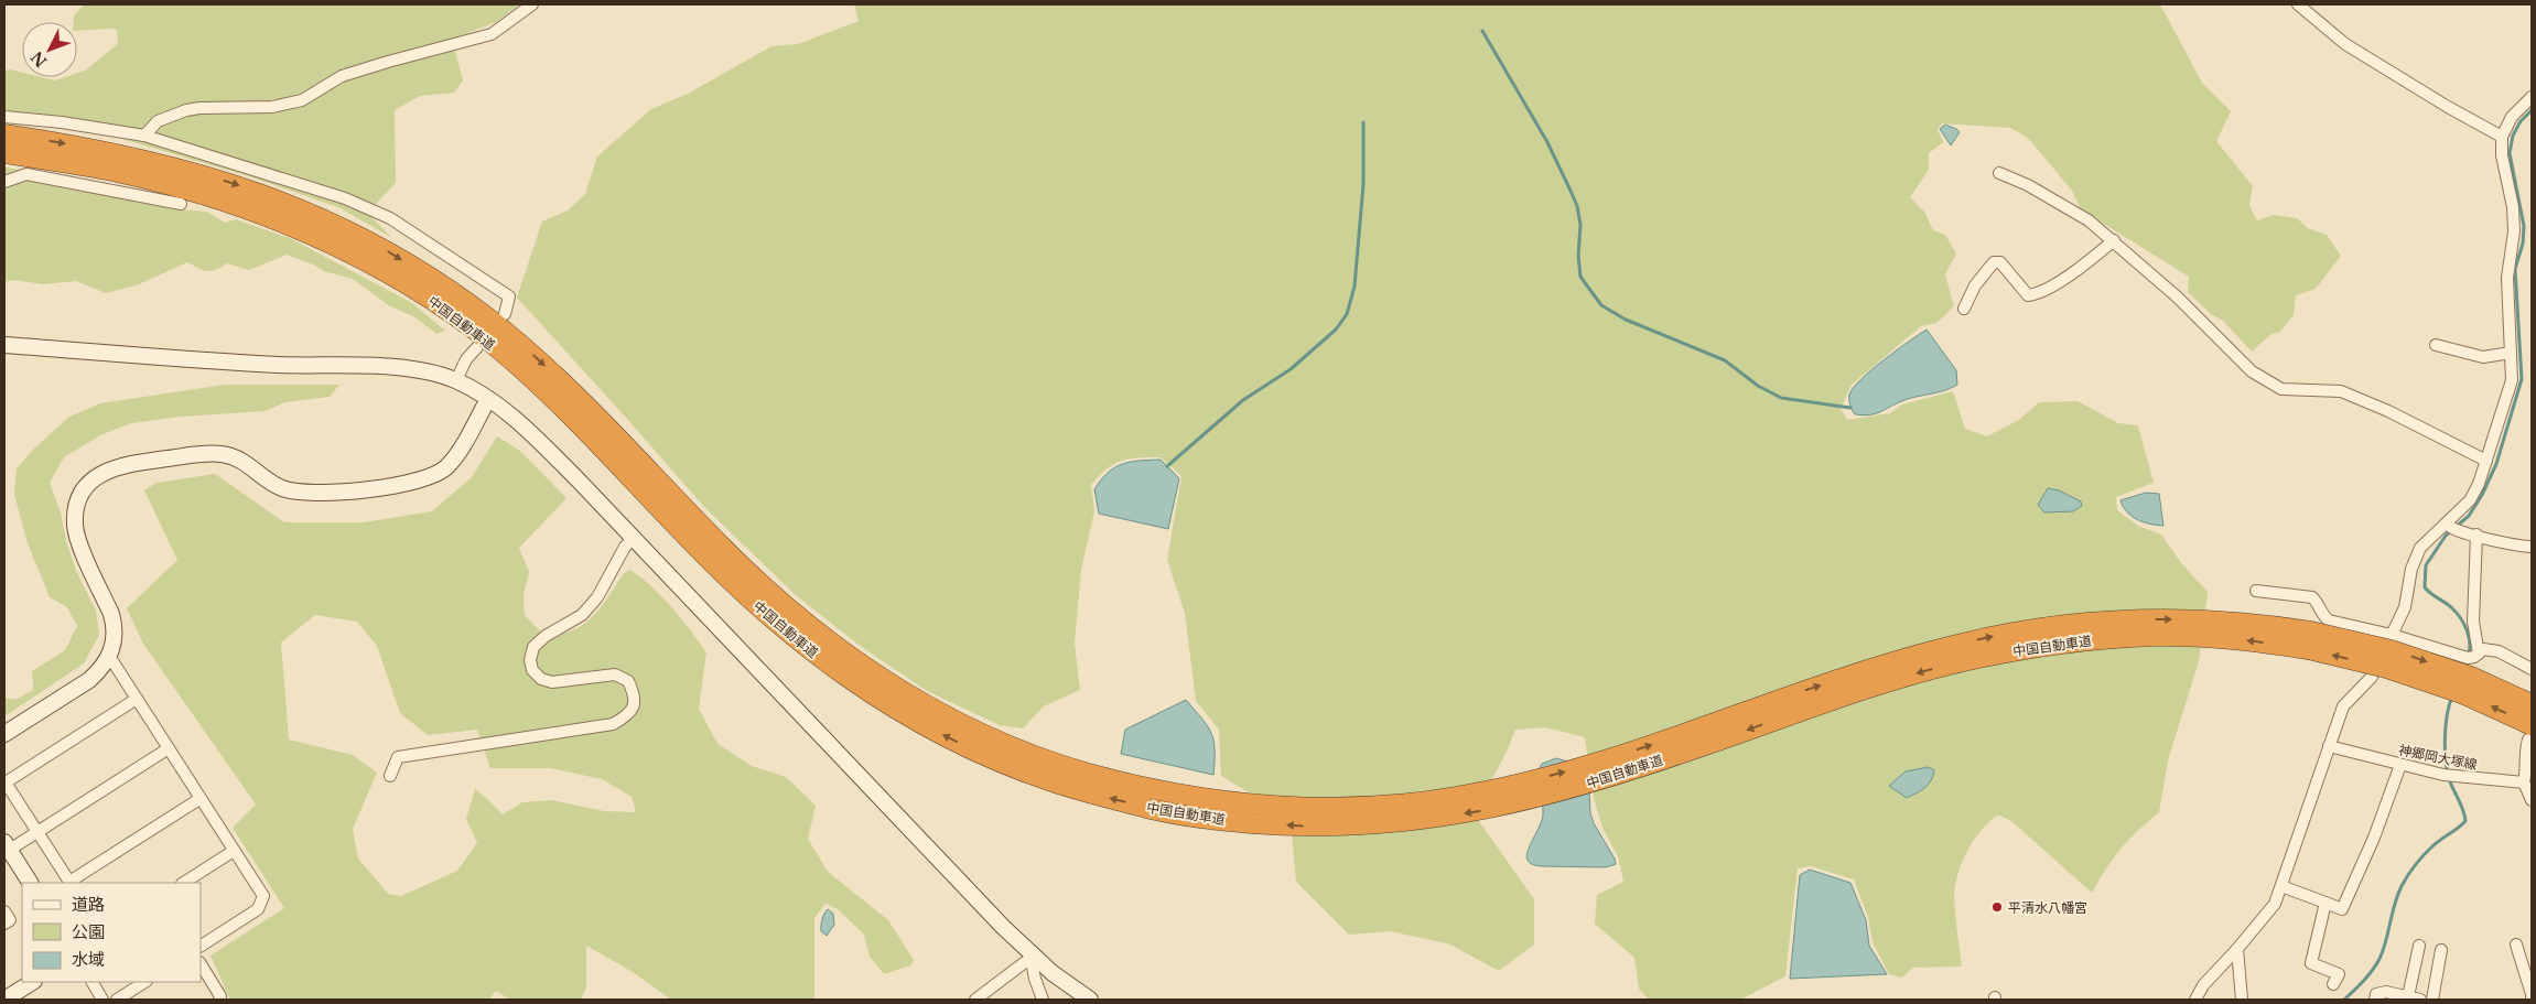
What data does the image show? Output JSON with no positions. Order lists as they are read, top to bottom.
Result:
{
  "streets": {
    "highway": ["中国自動車道"],
    "street": ["神郷岡大塚線"]
  },
  "places": ["平清水八幡宮"],
  "legend": ["道路", "公園", "水域"],
  "north": "bottom left"
}
